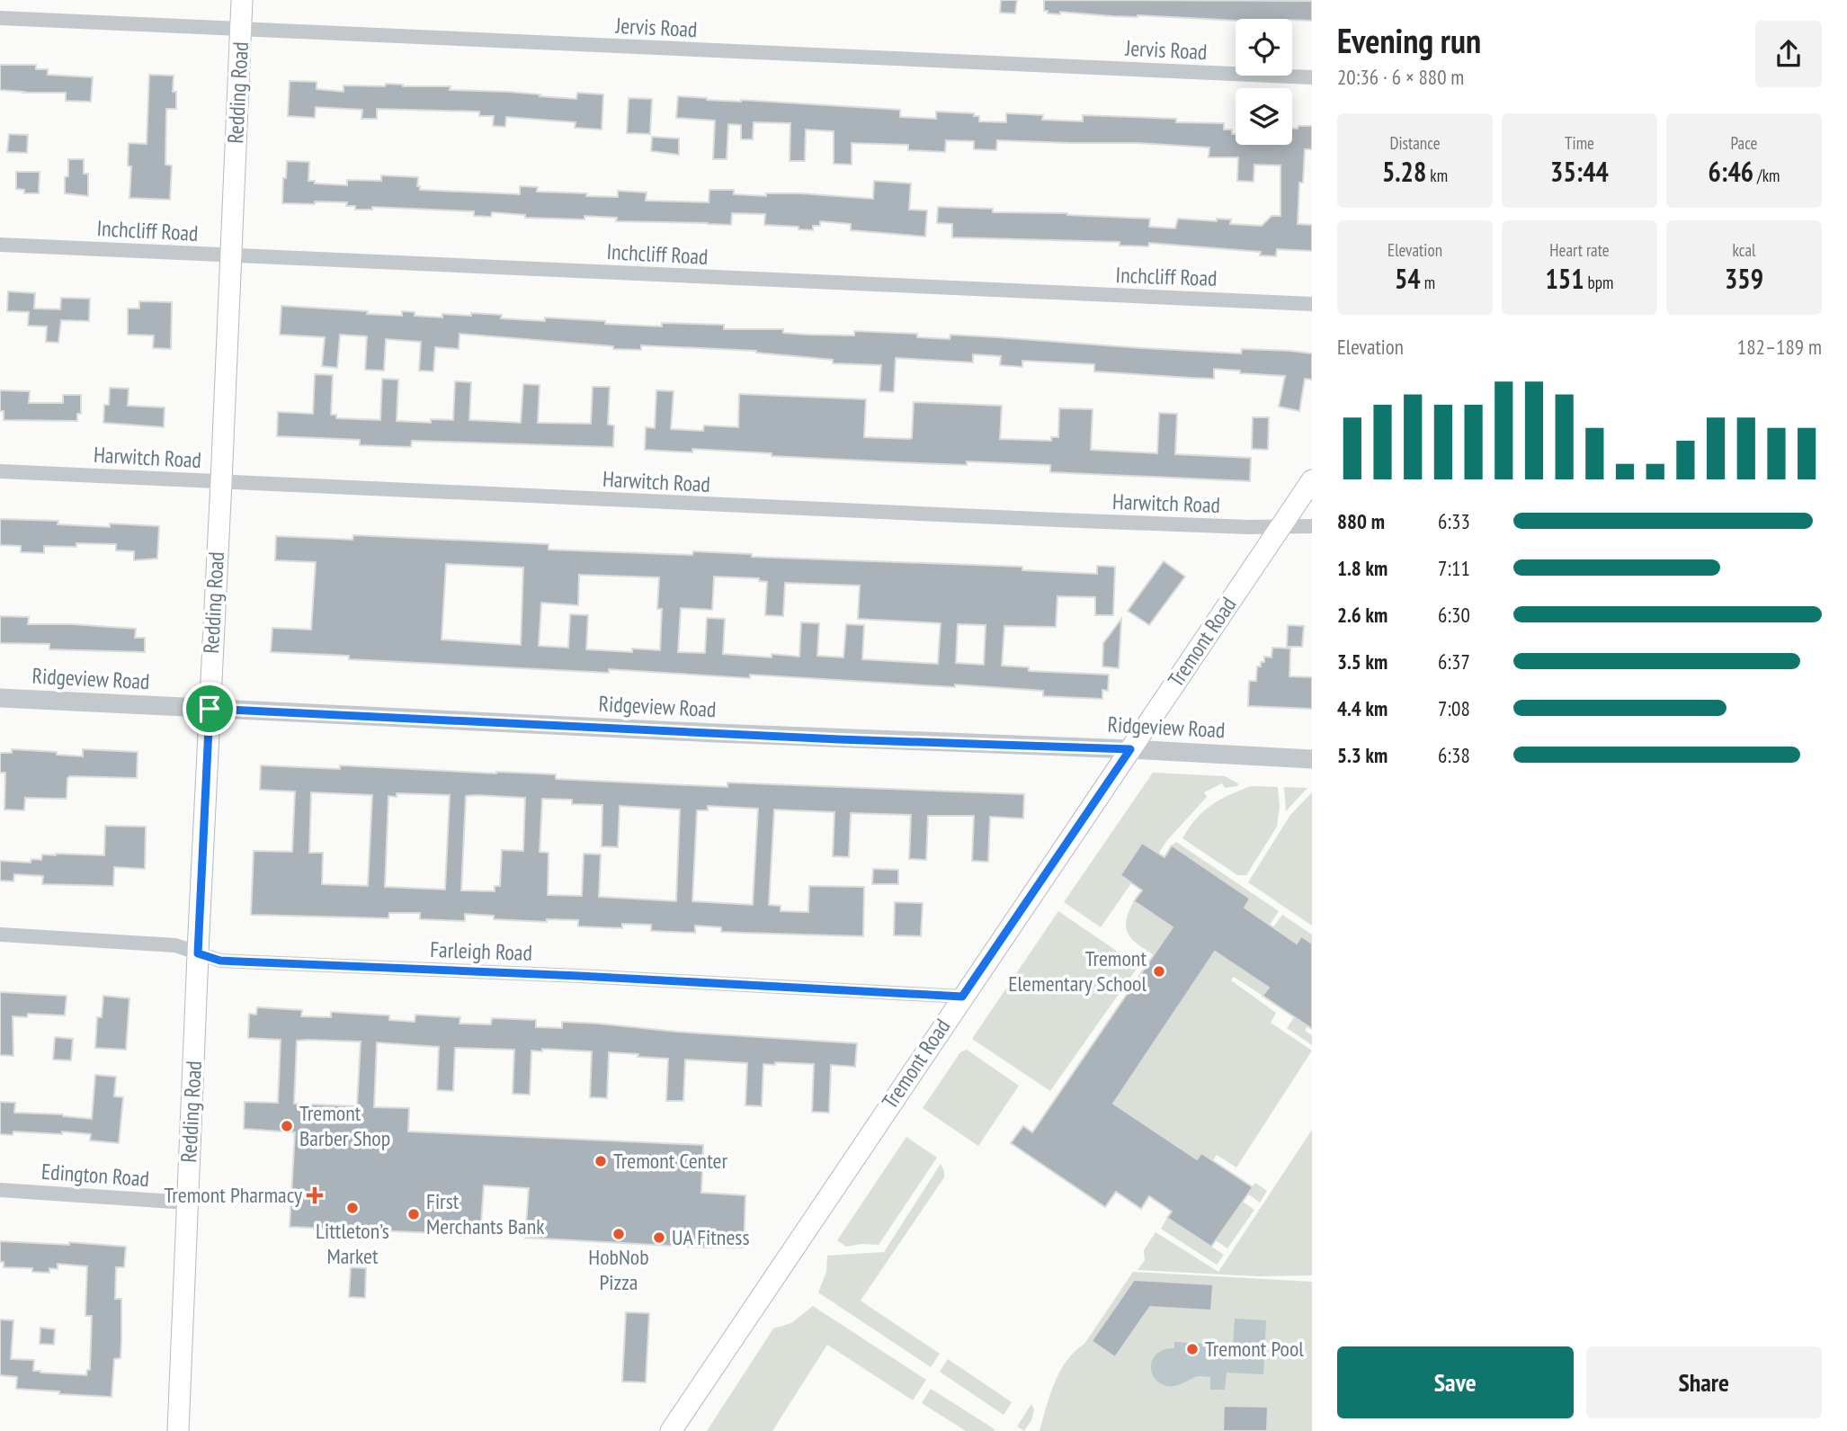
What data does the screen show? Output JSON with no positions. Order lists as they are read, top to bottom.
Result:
{
  "streets": {
    "main road": ["Redding Road", "Tremont Road"],
    "street": [
      "Jervis Road",
      "Inchcliff Road",
      "Harwitch Road",
      "Ridgeview Road",
      "Farleigh Road",
      "Edington Road"
    ]
  },
  "crossings": [
    ["Jervis Road", "Redding Road"],
    ["Redding Road", "Inchcliff Road"],
    ["Redding Road", "Harwitch Road"],
    ["Redding Road", "Ridgeview Road"],
    ["Redding Road", "Farleigh Road"],
    ["Redding Road", "Edington Road"],
    ["Harwitch Road", "Tremont Road"],
    ["Tremont Road", "Ridgeview Road"],
    ["Tremont Road", "Farleigh Road"]
  ],
  "places": {
    "other": [
      "Tremont Elementary School",
      "Tremont Barber Shop",
      "Tremont Center",
      "Littleton’s Market",
      "First Merchants Bank",
      "HobNob Pizza",
      "UA Fitness",
      "Tremont Pool"
    ],
    "health": ["Tremont Pharmacy"]
  },
  "page": {
    "heading": ["Evening run", "20:36 · 6 × 880 m"],
    "stats": [
      ["Distance", "5.28 km"],
      ["Time", "35:44"],
      ["Pace", "6:46 /km"],
      ["Elevation", "54 m"],
      ["Heart rate", "151 bpm"],
      ["kcal", "359"]
    ],
    "chart": ["Elevation", "182–189 m"],
    "list": [
      {
        "name": "880 m",
        "note": "6:33"
      },
      {
        "name": "1.8 km",
        "note": "7:11"
      },
      {
        "name": "2.6 km",
        "note": "6:30"
      },
      {
        "name": "3.5 km",
        "note": "6:37"
      },
      {
        "name": "4.4 km",
        "note": "7:08"
      },
      {
        "name": "5.3 km",
        "note": "6:38"
      }
    ],
    "buttons": ["Save", "Share"]
  }
}
